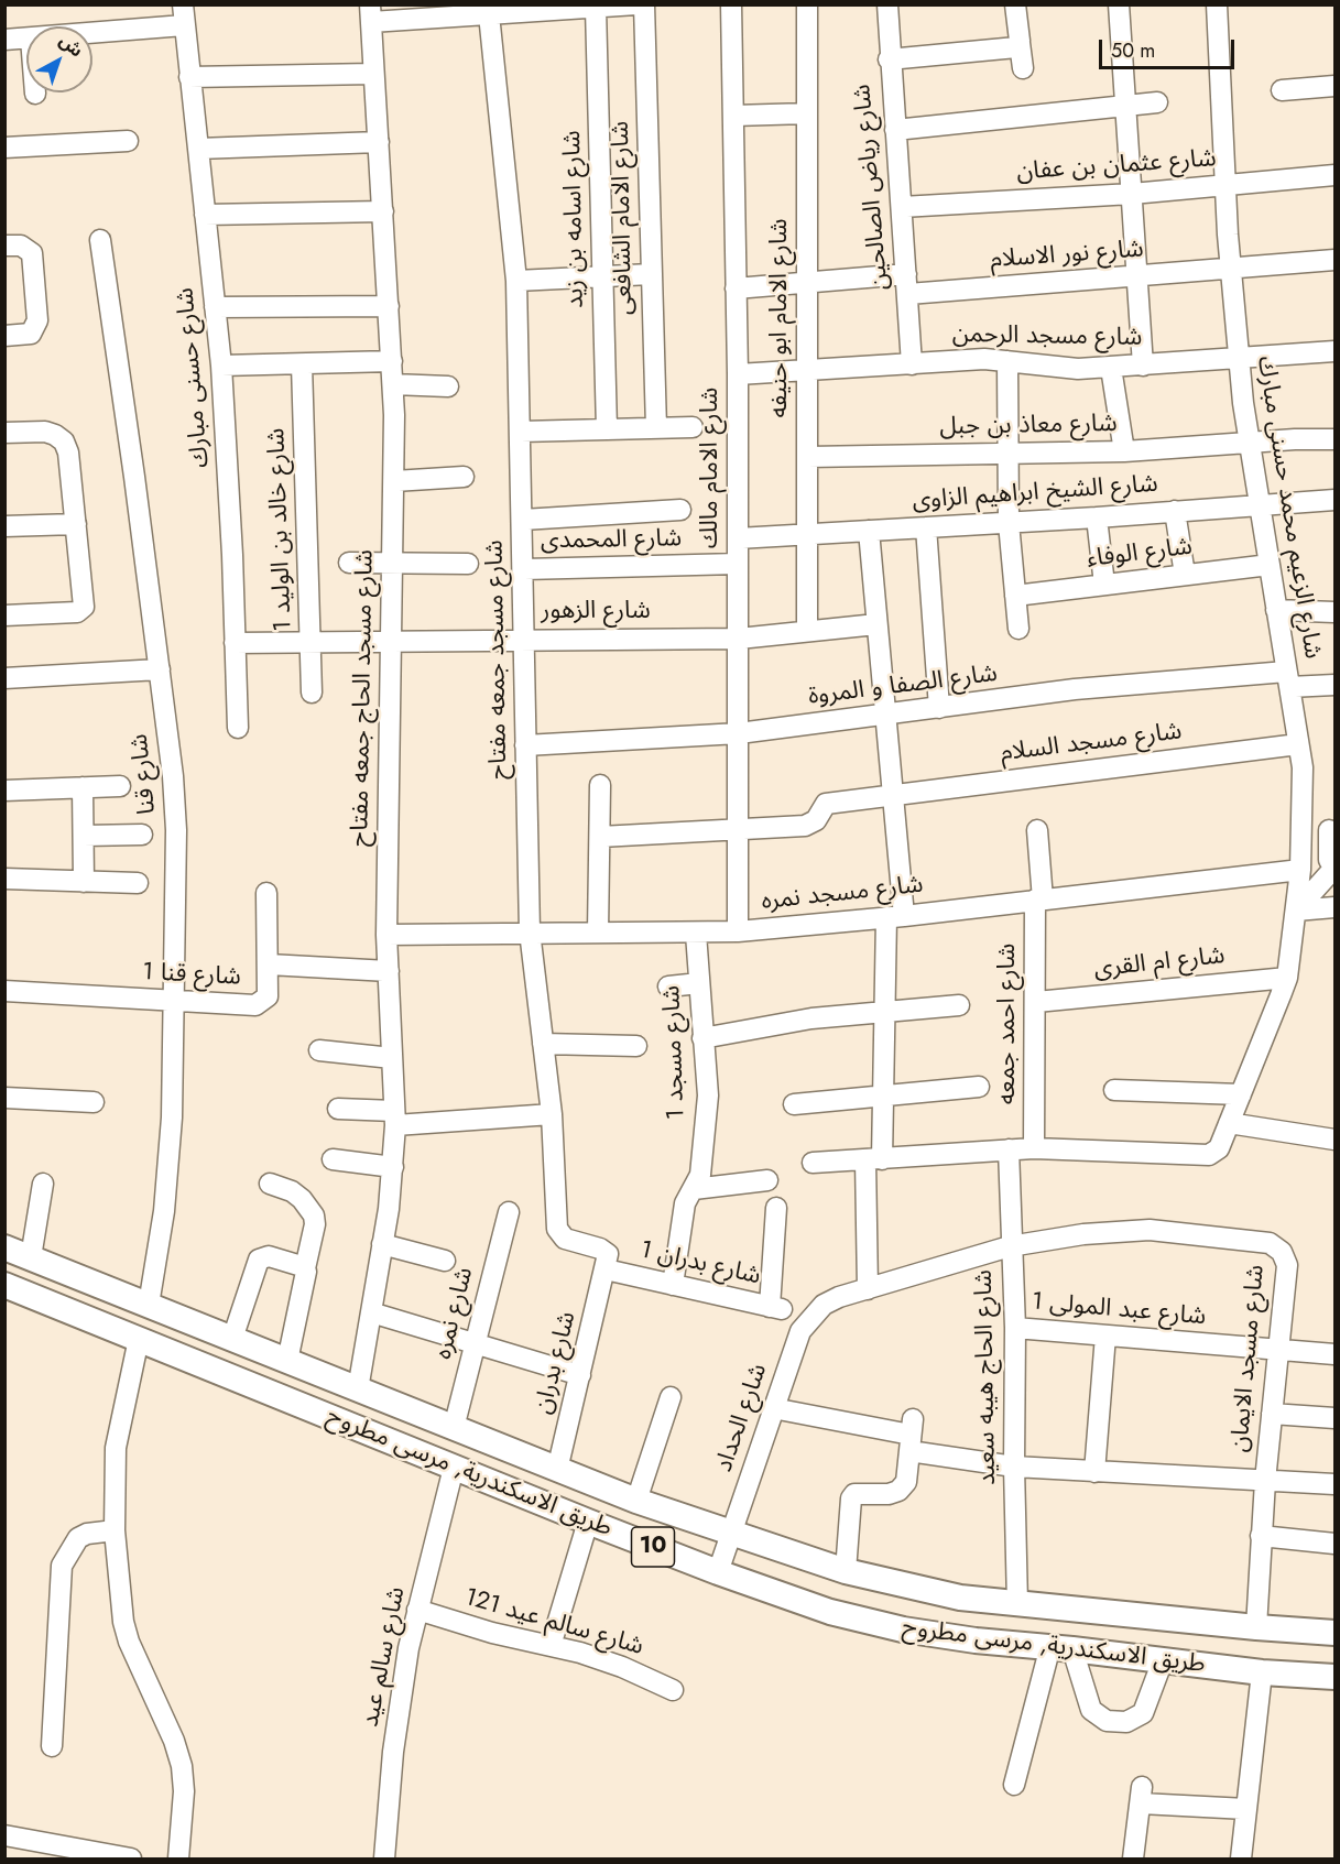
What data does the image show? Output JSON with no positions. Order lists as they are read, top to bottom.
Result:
{
  "streets": {
    "main road": ["طريق الاسكندرية, مرسى مطروح", "10"],
    "street": [
      "شارع عثمان بن عفان",
      "شارع رياض الصالحين",
      "شارع الامام الشافعى",
      "شارع اسامه بن زيد",
      "شارع نور الاسلام",
      "شارع الامام ابو حنيفه",
      "شارع مسجد الرحمن",
      "شارع حسنى مبارك",
      "شارع معاذ بن جبل",
      "شارع الامام مالك",
      "شارع الشيخ ابراهيم الزاوى",
      "شارع الزعيم محمد حسنى مبارك",
      "شارع خالد بن الوليد 1",
      "شارع المحمدى",
      "شارع الوفاء",
      "شارع الزهور",
      "شارع مسجد جمعه مفتاح",
      "شارع الصفا و المروة",
      "شارع مسجد الحاج جمعه مفتاح",
      "شارع مسجد السلام",
      "شارع قنا",
      "شارع مسجد نمره",
      "شارع ام القرى",
      "شارع قنا 1",
      "شارع احمد جمعه",
      "شارع مسجد 1",
      "شارع بدران 1",
      "شارع عبد المولى 1",
      "شارع نمره",
      "شارع مسجد الايمان",
      "شارع بدران",
      "شارع الحاج هيبه سعيد",
      "شارع الحداد",
      "شارع سالم عيد 121",
      "شارع سالم عيد"
    ]
  },
  "crossings": [
    ["شارع عثمان بن عفان", "شارع رياض الصالحين"],
    ["شارع عثمان بن عفان", "شارع الزعيم محمد حسنى مبارك"],
    ["شارع رياض الصالحين", "شارع نور الاسلام"],
    ["شارع رياض الصالحين", "شارع مسجد الرحمن"],
    ["شارع نور الاسلام", "شارع الامام ابو حنيفه"],
    ["شارع نور الاسلام", "شارع الامام مالك"],
    ["شارع نور الاسلام", "شارع الزعيم محمد حسنى مبارك"],
    ["شارع الامام ابو حنيفه", "شارع مسجد الرحمن"],
    ["شارع الامام ابو حنيفه", "شارع معاذ بن جبل"],
    ["شارع الامام ابو حنيفه", "شارع الشيخ ابراهيم الزاوى"],
    ["شارع الامام ابو حنيفه", "شارع الزهور"],
    ["شارع مسجد الرحمن", "شارع الامام مالك"],
    ["شارع مسجد الرحمن", "شارع الزعيم محمد حسنى مبارك"],
    ["شارع حسنى مبارك", "شارع الزهور"],
    ["شارع معاذ بن جبل", "شارع الزعيم محمد حسنى مبارك"],
    ["شارع الامام مالك", "شارع الشيخ ابراهيم الزاوى"],
    ["شارع الامام مالك", "شارع المحمدى"],
    ["شارع الامام مالك", "شارع الزهور"],
    ["شارع الامام مالك", "شارع الصفا و المروة"],
    ["شارع الامام مالك", "شارع مسجد السلام"],
    ["شارع الامام مالك", "شارع مسجد نمره"],
    ["شارع الشيخ ابراهيم الزاوى", "شارع الزعيم محمد حسنى مبارك"],
    ["شارع الزعيم محمد حسنى مبارك", "شارع الوفاء"],
    ["شارع الزعيم محمد حسنى مبارك", "شارع الصفا و المروة"],
    ["شارع الزعيم محمد حسنى مبارك", "شارع مسجد السلام"],
    ["شارع الزعيم محمد حسنى مبارك", "شارع مسجد نمره"],
    ["شارع الزعيم محمد حسنى مبارك", "شارع ام القرى"],
    ["شارع الزعيم محمد حسنى مبارك", "شارع احمد جمعه"],
    ["شارع الزعيم محمد حسنى مبارك", "شارع الحاج هيبه سعيد"],
    ["شارع خالد بن الوليد 1", "شارع الزهور"],
    ["شارع المحمدى", "شارع مسجد جمعه مفتاح"],
    ["شارع الزهور", "شارع مسجد جمعه مفتاح"],
    ["شارع الزهور", "شارع مسجد الحاج جمعه مفتاح"],
    ["شارع مسجد جمعه مفتاح", "شارع الصفا و المروة"],
    ["شارع مسجد جمعه مفتاح", "شارع مسجد نمره"],
    ["شارع مسجد جمعه مفتاح", "شارع بدران 1"],
    ["شارع مسجد جمعه مفتاح", "شارع بدران"],
    ["شارع مسجد الحاج جمعه مفتاح", "شارع مسجد نمره"],
    ["شارع مسجد الحاج جمعه مفتاح", "طريق الاسكندرية, مرسى مطروح"],
    ["شارع قنا", "شارع قنا 1"],
    ["شارع قنا", "طريق الاسكندرية, مرسى مطروح"],
    ["شارع مسجد نمره", "شارع احمد جمعه"],
    ["شارع مسجد نمره", "شارع مسجد 1"],
    ["شارع ام القرى", "شارع احمد جمعه"],
    ["شارع مسجد 1", "شارع بدران 1"],
    ["شارع بدران 1", "شارع بدران"],
    ["شارع عبد المولى 1", "شارع مسجد الايمان"],
    ["شارع عبد المولى 1", "شارع الحاج هيبه سعيد"],
    ["شارع نمره", "طريق الاسكندرية, مرسى مطروح"],
    ["شارع مسجد الايمان", "شارع الحاج هيبه سعيد"],
    ["شارع مسجد الايمان", "شارع الحداد"],
    ["شارع مسجد الايمان", "طريق الاسكندرية, مرسى مطروح"],
    ["شارع بدران", "طريق الاسكندرية, مرسى مطروح"],
    ["شارع الحاج هيبه سعيد", "طريق الاسكندرية, مرسى مطروح"],
    ["شارع الحداد", "طريق الاسكندرية, مرسى مطروح"],
    ["طريق الاسكندرية, مرسى مطروح", "شارع سالم عيد"],
    ["شارع سالم عيد 121", "شارع سالم عيد"]
  ],
  "scale_bar": "50 m",
  "north": "top right"
}
